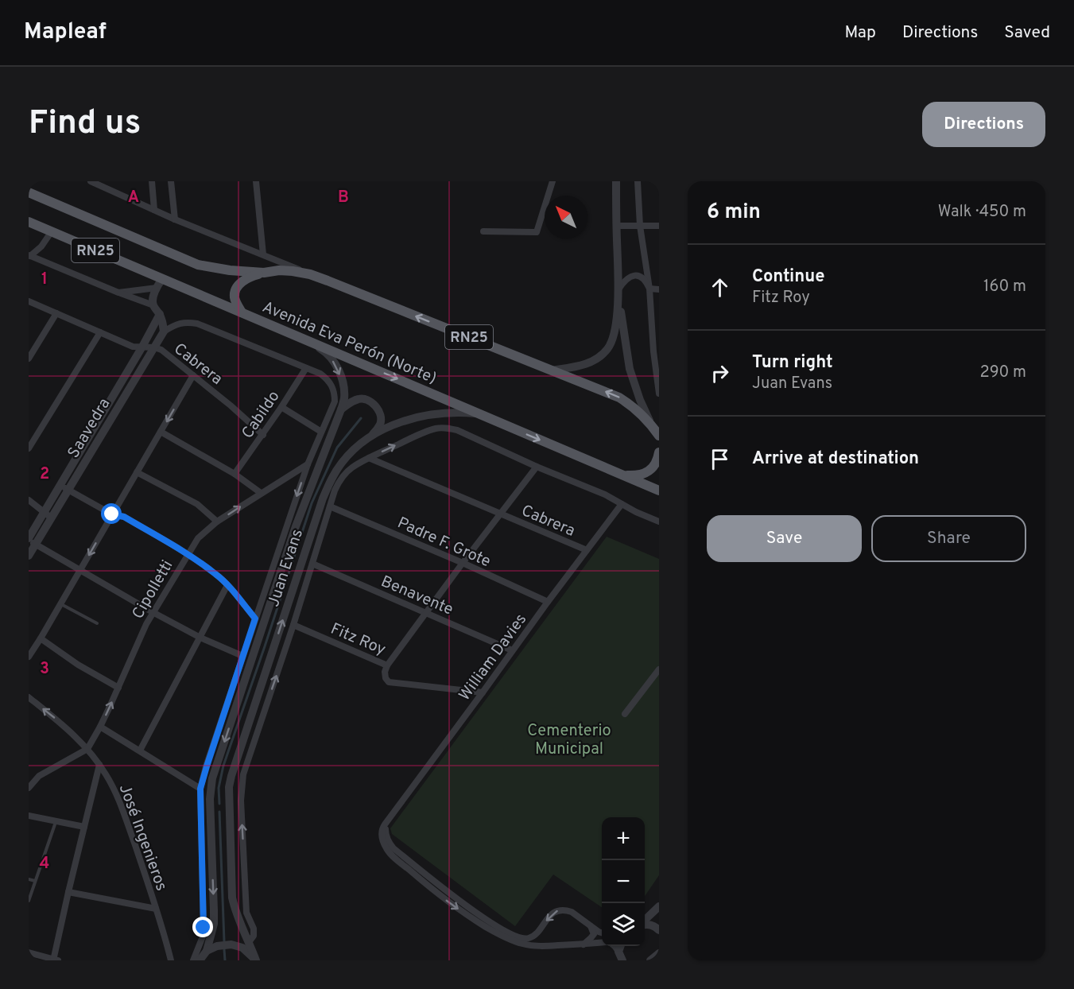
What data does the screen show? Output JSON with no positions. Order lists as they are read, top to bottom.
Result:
{
  "streets": {
    "main road": ["RN25", "Avenida Eva Perón (Norte)"],
    "street": [
      "Cabrera",
      "Cabildo",
      "Saavedra",
      "Padre F. Grote",
      "Juan Evans",
      "Cipolletti",
      "Benavente",
      "Fitz Roy",
      "William Davies",
      "José Ingenieros"
    ]
  },
  "crossings": [
    ["Avenida Eva Perón (Norte)", "Juan Evans"],
    ["Cabrera", "Cabildo"],
    ["Cabrera", "Saavedra"],
    ["Cabrera", "Juan Evans"],
    ["Cabrera", "William Davies"],
    ["Cabildo", "Juan Evans"],
    ["Padre F. Grote", "Juan Evans"],
    ["Padre F. Grote", "William Davies"],
    ["Juan Evans", "Cipolletti"],
    ["Juan Evans", "Benavente"],
    ["Juan Evans", "Fitz Roy"],
    ["Cipolletti", "José Ingenieros"],
    ["Benavente", "William Davies"],
    ["Fitz Roy", "William Davies"]
  ],
  "parks": ["Cementerio Municipal"],
  "north": "top left",
  "page": {
    "header": "Mapleaf",
    "nav": ["Map", "Directions", "Saved"],
    "buttons": [
      "Directions",
      ["Save", "Share"]
    ],
    "title": "Find us",
    "heading": ["6 min", "Walk · 450 m"],
    "list": [
      ["Continue", "Fitz Roy", "160 m"],
      ["Turn right", "Juan Evans", "290 m"],
      "Arrive at destination"
    ],
    "map_buttons": ["+", "−"]
  },
  "grid": {
    "columns": ["A", "B"],
    "rows": [
      "1",
      "2",
      "3",
      "4"
    ]
  }
}
